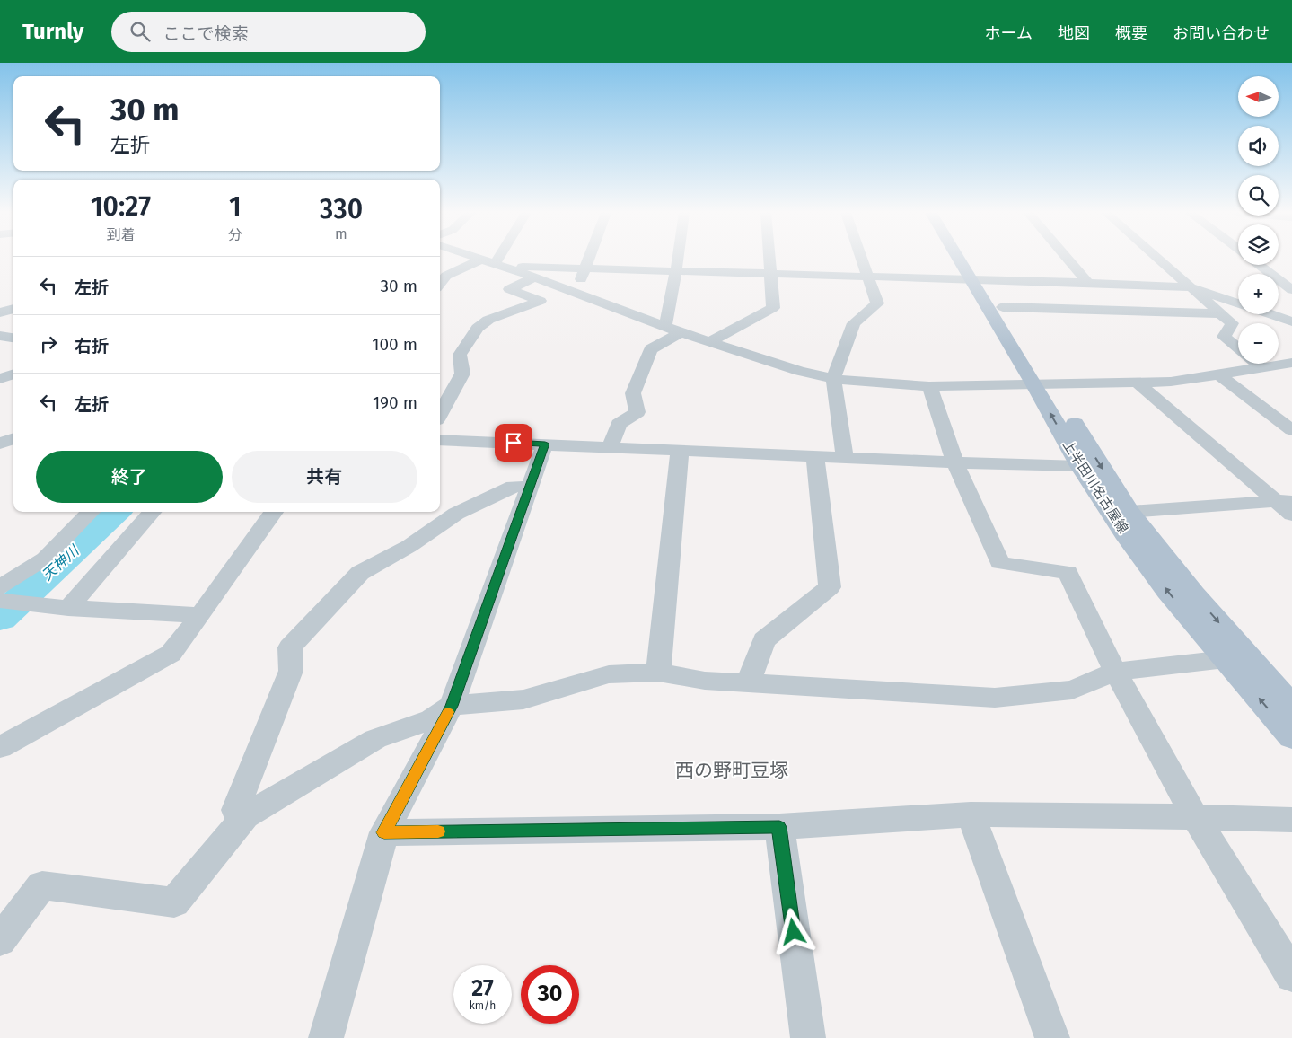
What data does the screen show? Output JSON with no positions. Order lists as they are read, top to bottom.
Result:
{
  "streets": {
    "main road": ["上半田川名古屋線"]
  },
  "districts": ["西の野町豆塚"],
  "water": ["天神川"],
  "north": "left",
  "page": {
    "header": "Turnly",
    "search": "ここで検索",
    "nav": [
      "ホーム",
      "地図",
      "概要",
      "お問い合わせ"
    ],
    "map_buttons": ["+", "−"],
    "turn": ["30 m", "左折"],
    "eta": [
      "10:27",
      "到着",
      "1",
      "分",
      "330",
      "m"
    ],
    "list": [
      {
        "name": "左折",
        "value": "30 m"
      },
      {
        "name": "右折",
        "value": "100 m"
      },
      {
        "name": "左折",
        "value": "190 m"
      }
    ],
    "buttons": ["終了", "共有"],
    "speed": "27 km/h",
    "limit": "30"
  }
}
